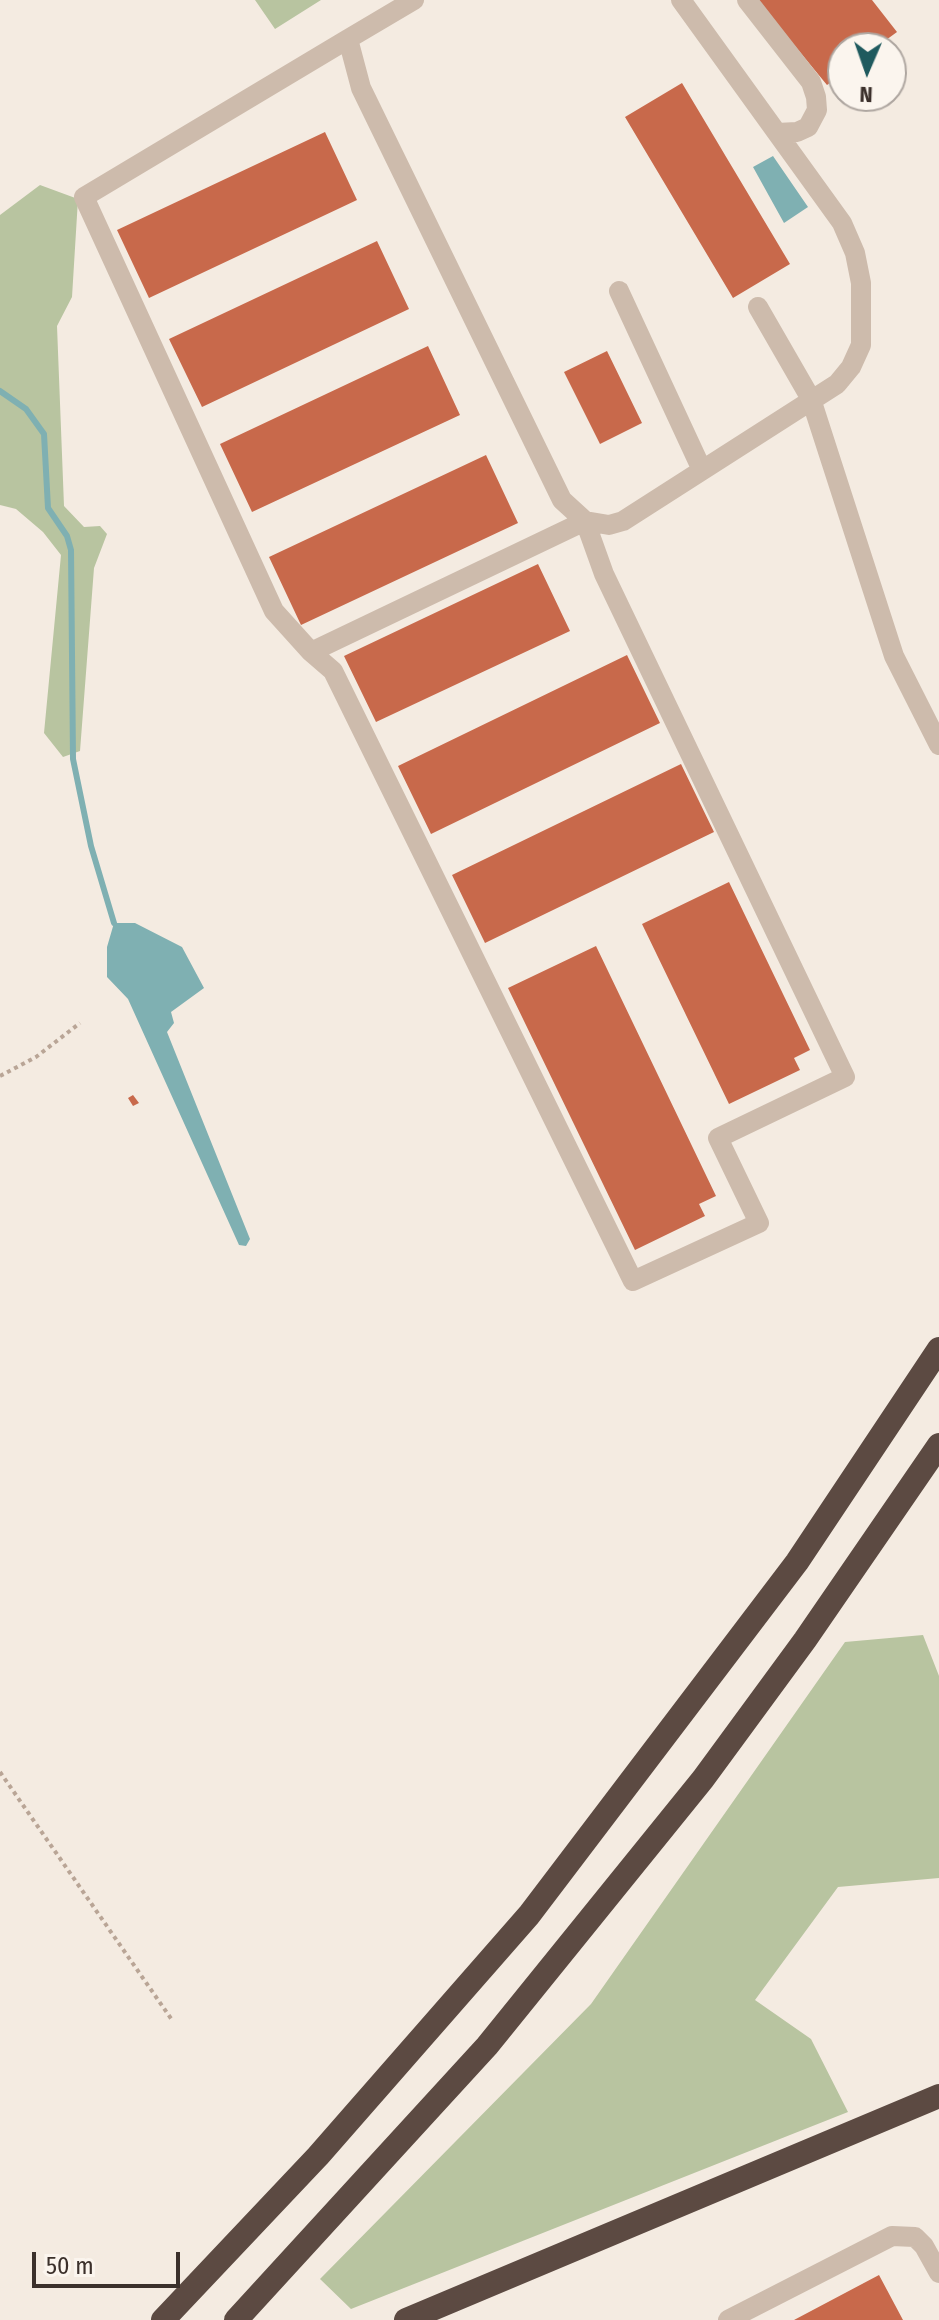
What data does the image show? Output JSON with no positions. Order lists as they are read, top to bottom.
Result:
{
  "scale_bar": "50 m",
  "north": "bottom"
}
